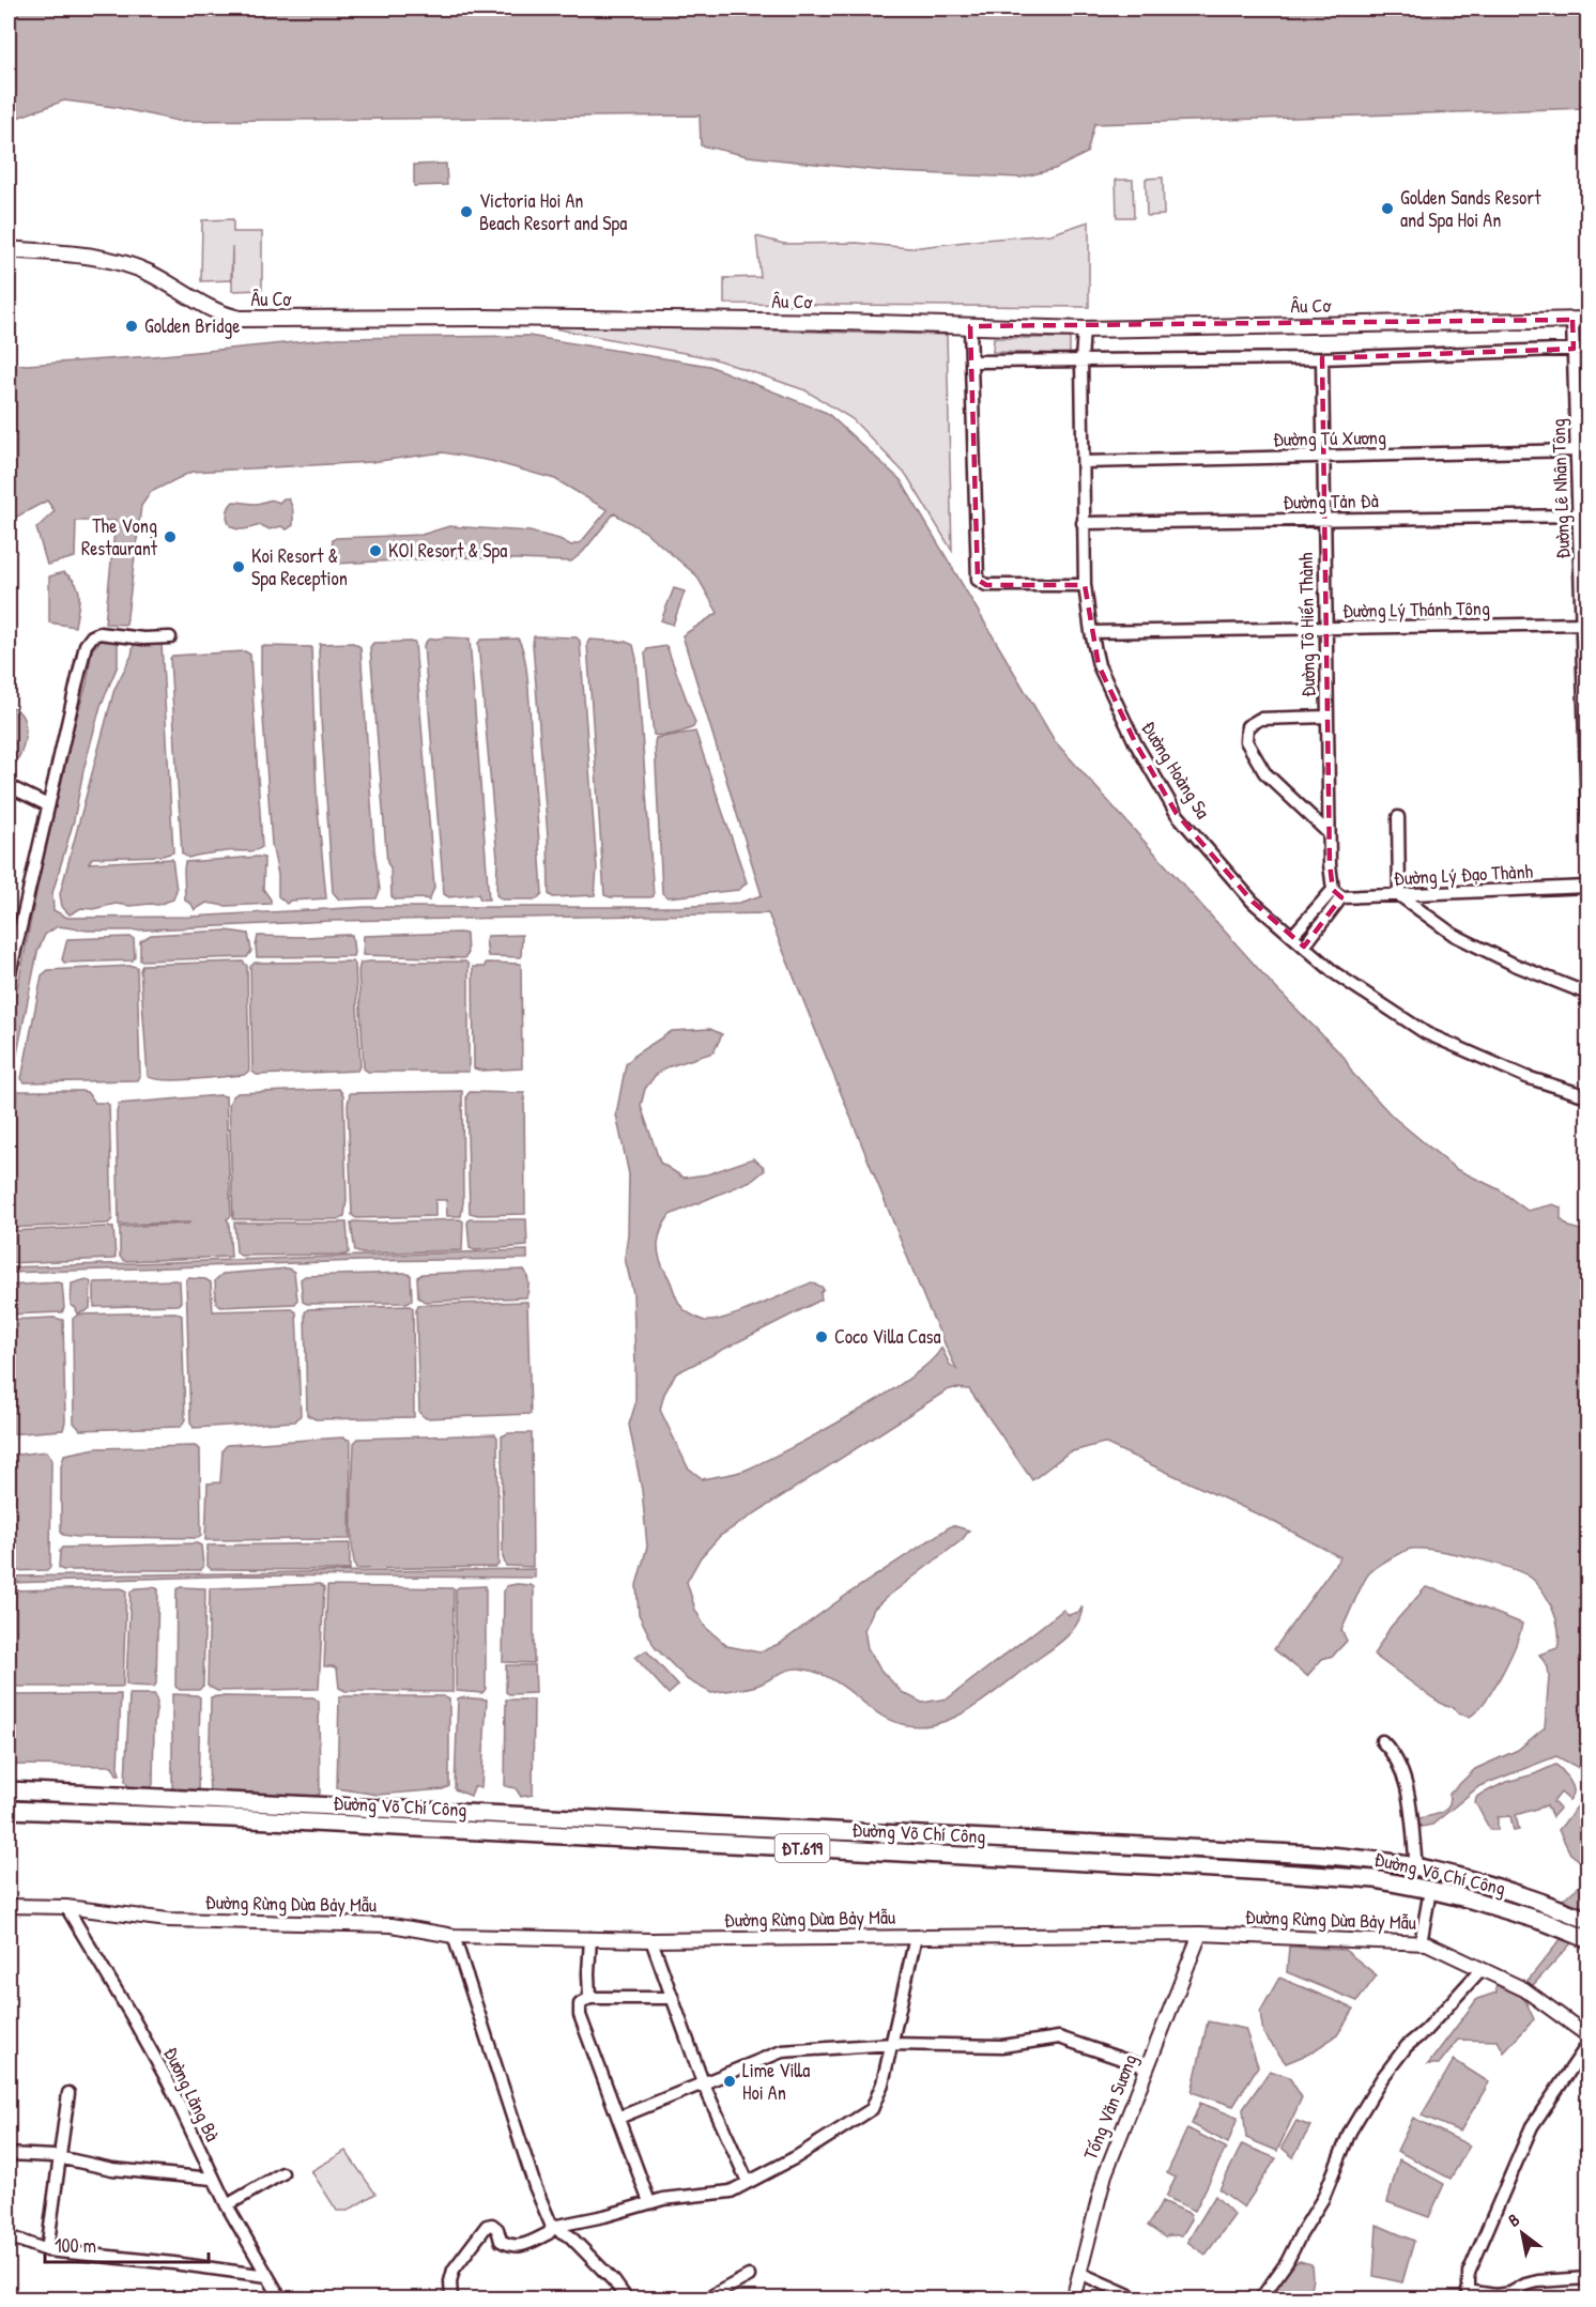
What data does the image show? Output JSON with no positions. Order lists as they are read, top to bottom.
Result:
{
  "streets": {
    "main road": ["Âu Cơ", "Đường Võ Chí Công", "ĐT.619"],
    "street": [
      "Đường Tú Xương",
      "Đường Lê Nhân Tông",
      "Đường Tản Đà",
      "Đường Lý Thánh Tông",
      "Đường Tô Hiến Thành",
      "Đường Hoàng Sa",
      "Đường Lý Đạo Thành",
      "Đường Rừng Dừa Bảy Mẫu",
      "Đường Lăng Bà",
      "Tống Văn Sương"
    ]
  },
  "crossings": [
    ["Âu Cơ", "Đường Lê Nhân Tông"],
    ["Âu Cơ", "Đường Hoàng Sa"],
    ["Đường Tú Xương", "Đường Lê Nhân Tông"],
    ["Đường Tú Xương", "Đường Tô Hiến Thành"],
    ["Đường Tú Xương", "Đường Hoàng Sa"],
    ["Đường Lê Nhân Tông", "Đường Tản Đà"],
    ["Đường Lê Nhân Tông", "Đường Lý Thánh Tông"],
    ["Đường Tản Đà", "Đường Tô Hiến Thành"],
    ["Đường Tản Đà", "Đường Hoàng Sa"],
    ["Đường Lý Thánh Tông", "Đường Tô Hiến Thành"],
    ["Đường Lý Thánh Tông", "Đường Hoàng Sa"],
    ["Đường Tô Hiến Thành", "Đường Lý Đạo Thành"],
    ["Đường Rừng Dừa Bảy Mẫu", "Đường Lăng Bà"],
    ["Đường Rừng Dừa Bảy Mẫu", "Tống Văn Sương"]
  ],
  "places": [
    "Golden Sands Resort and Spa Hoi An",
    "Victoria Hoi An Beach Resort and Spa",
    "Golden Bridge",
    "The Vong Restaurant",
    "KOI Resort & Spa",
    "Koi Resort & Spa Reception",
    "Coco Villa Casa",
    "Lime Villa Hoi An"
  ],
  "scale_bar": "100 m",
  "north": "top left"
}
